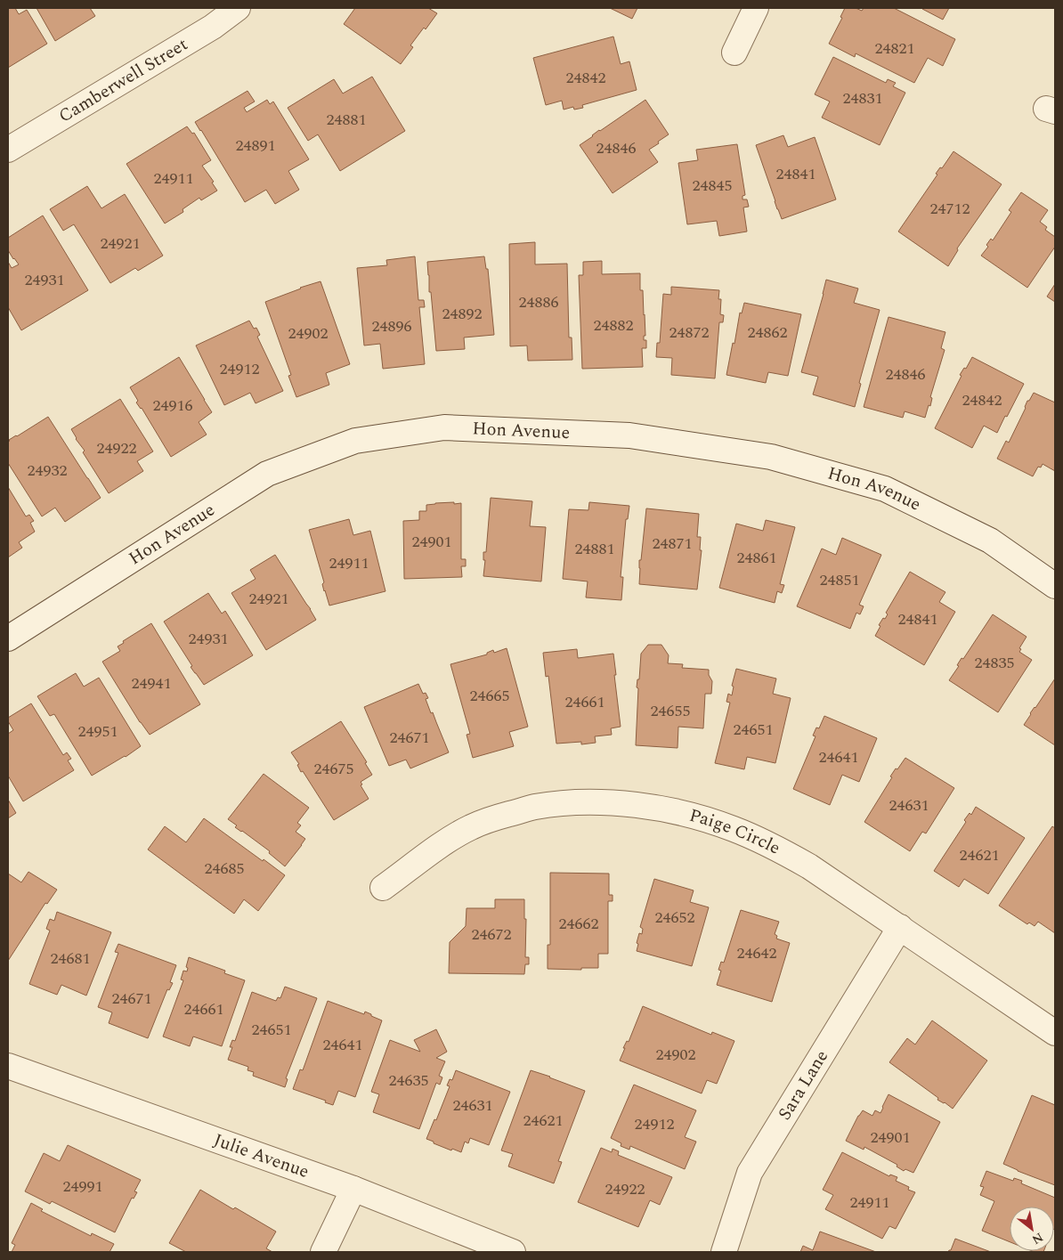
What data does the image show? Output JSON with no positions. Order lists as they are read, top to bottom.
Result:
{
  "streets": {
    "street": [
      "Camberwell Street",
      "Hon Avenue",
      "Paige Circle",
      "Sara Lane",
      "Julie Avenue"
    ]
  },
  "crossings": [
    ["Paige Circle", "Sara Lane"]
  ],
  "house_numbers": [
    "24821",
    "24842",
    "24831",
    "24881",
    "24891",
    "24846",
    "24841",
    "24911",
    "24845",
    "24712",
    "24921",
    "24931",
    "24886",
    "24892",
    "24882",
    "24896",
    "24872",
    "24862",
    "24902",
    "24912",
    "24846",
    "24842",
    "24916",
    "24922",
    "24932",
    "24901",
    "24871",
    "24881",
    "24861",
    "24911",
    "24851",
    "24921",
    "24841",
    "24931",
    "24835",
    "24941",
    "24665",
    "24661",
    "24655",
    "24651",
    "24951",
    "24671",
    "24641",
    "24675",
    "24631",
    "24621",
    "24685",
    "24652",
    "24662",
    "24672",
    "24642",
    "24681",
    "24671",
    "24661",
    "24651",
    "24641",
    "24902",
    "24635",
    "24631",
    "24621",
    "24912",
    "24901",
    "24991",
    "24922",
    "24911"
  ],
  "north": "bottom right"
}
